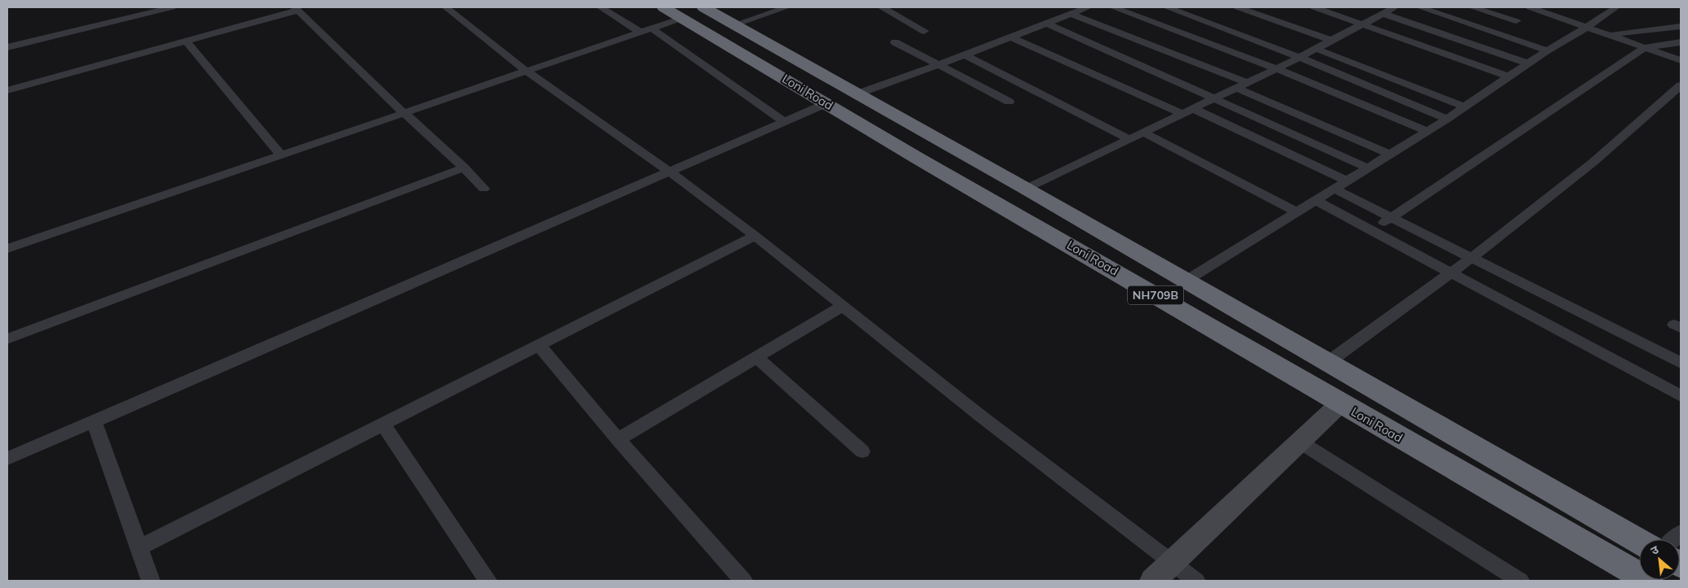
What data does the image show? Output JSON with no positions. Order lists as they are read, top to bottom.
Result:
{
  "streets": {
    "highway": ["Loni Road", "NH709B"]
  },
  "north": "top left"
}
